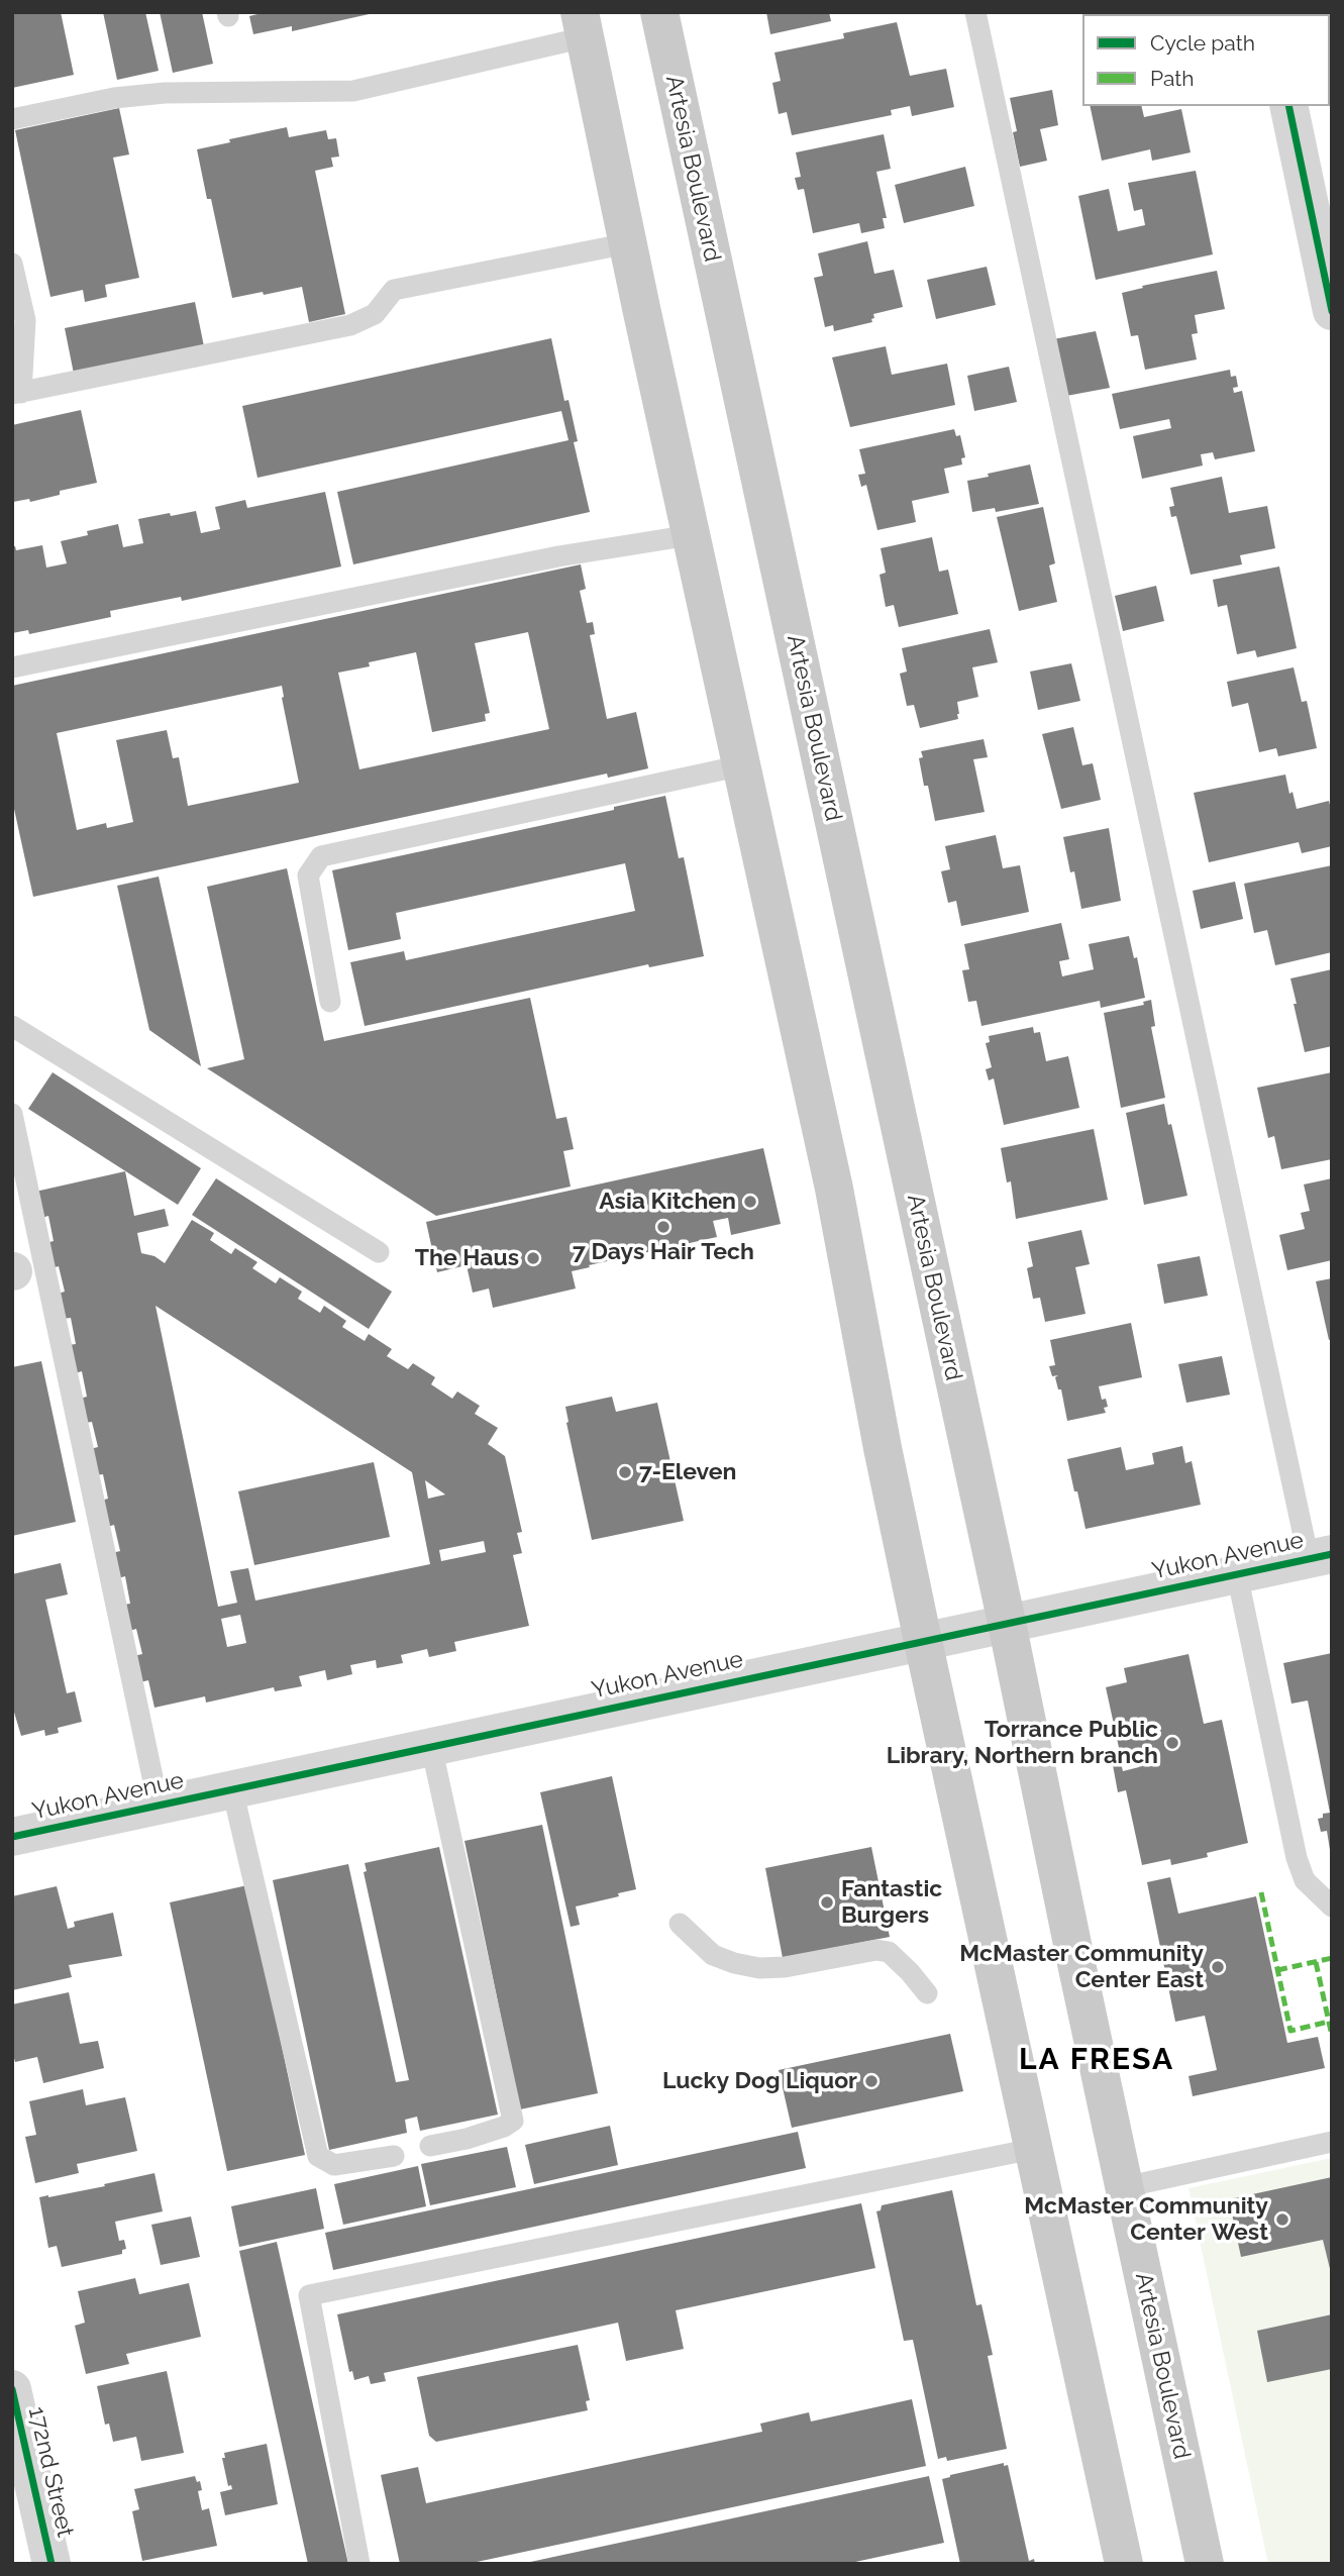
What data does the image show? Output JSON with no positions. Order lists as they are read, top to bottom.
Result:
{
  "streets": {
    "main road": ["Artesia Boulevard"],
    "street": ["Yukon Avenue", "172nd Street"]
  },
  "crossings": [
    ["Artesia Boulevard", "Yukon Avenue"]
  ],
  "districts": ["LA FRESA"],
  "places": [
    "Asia Kitchen",
    "7 Days Hair Tech",
    "The Haus",
    "7-Eleven",
    "Torrance Public Library, Northern branch",
    "Fantastic Burgers",
    "McMaster Community Center East",
    "Lucky Dog Liquor",
    "McMaster Community Center West"
  ],
  "legend": ["Cycle path", "Path"]
}
